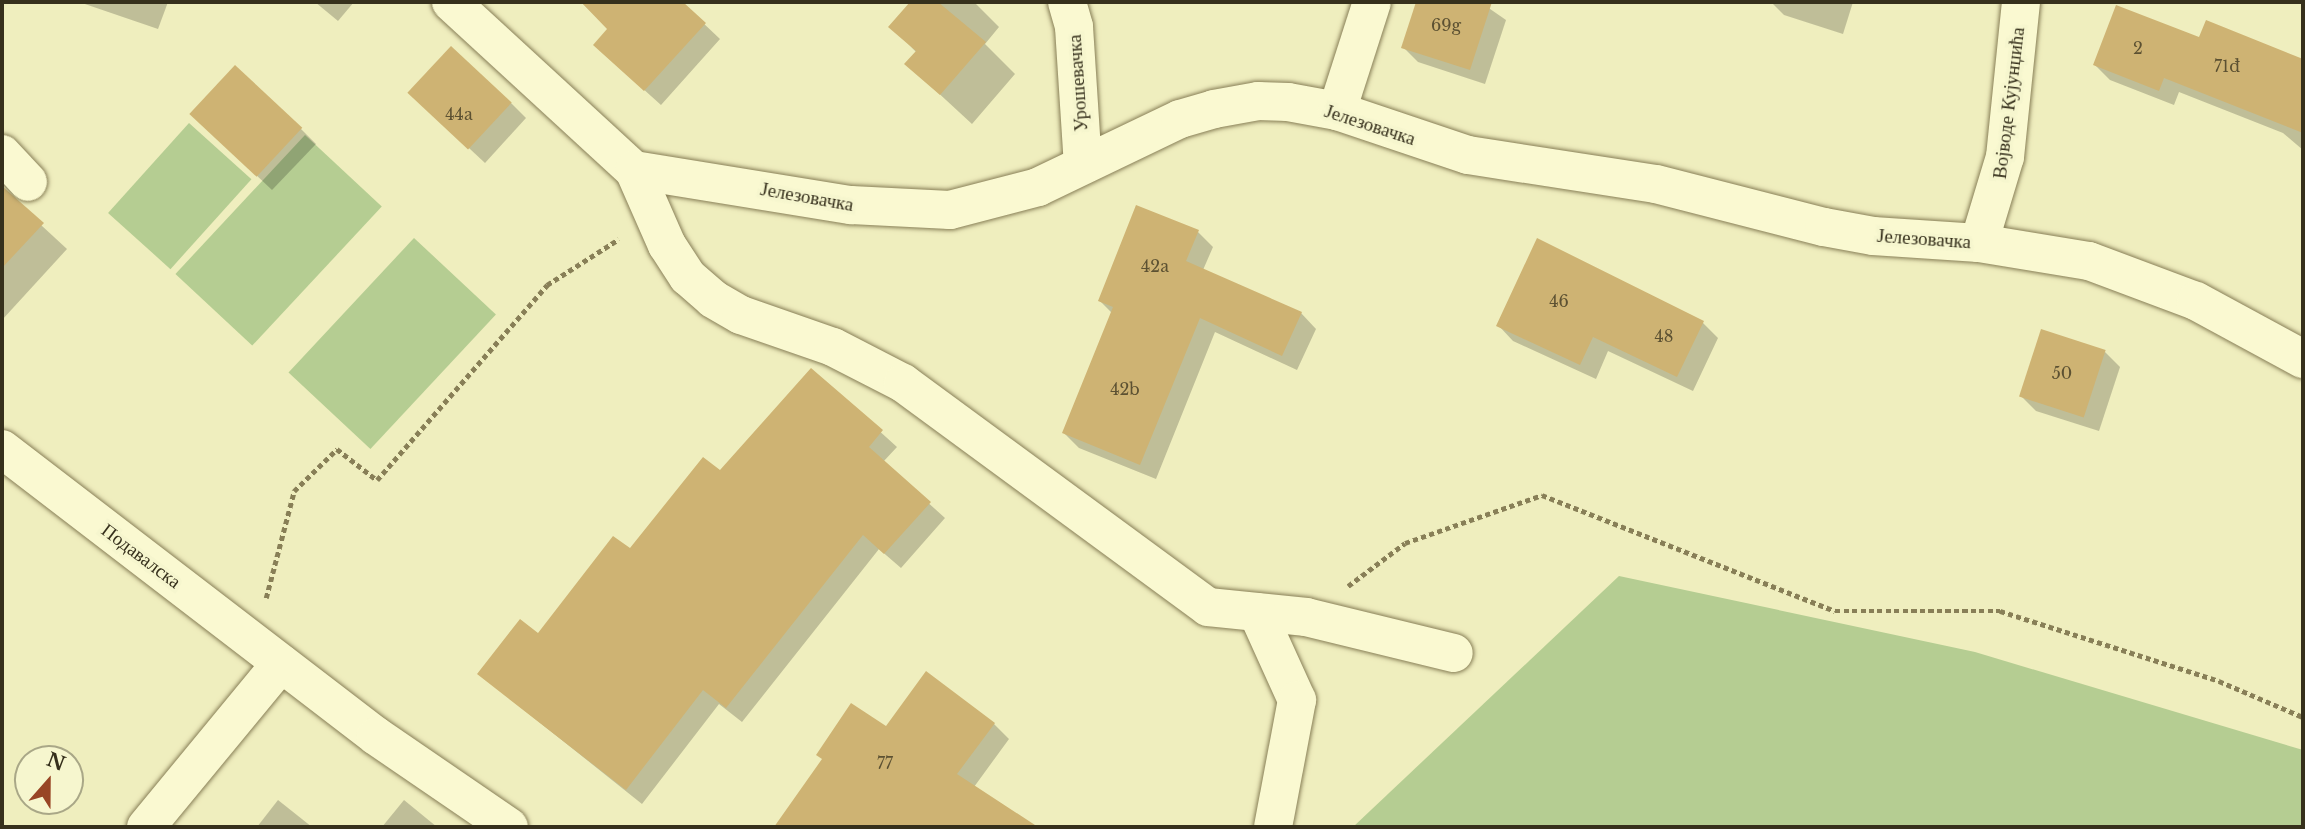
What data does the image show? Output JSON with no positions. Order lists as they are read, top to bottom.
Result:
{
  "streets": {
    "street": [
      "Урошевачка",
      "Војводе Кујунџића",
      "Јелезовачка",
      "Подавалска"
    ]
  },
  "crossings": [
    ["Урошевачка", "Јелезовачка"],
    ["Војводе Кујунџића", "Јелезовачка"]
  ],
  "house_numbers": [
    "69g",
    "2",
    "71đ",
    "44a",
    "42a",
    "46",
    "48",
    "50",
    "42b",
    "77"
  ],
  "north": "top"
}
